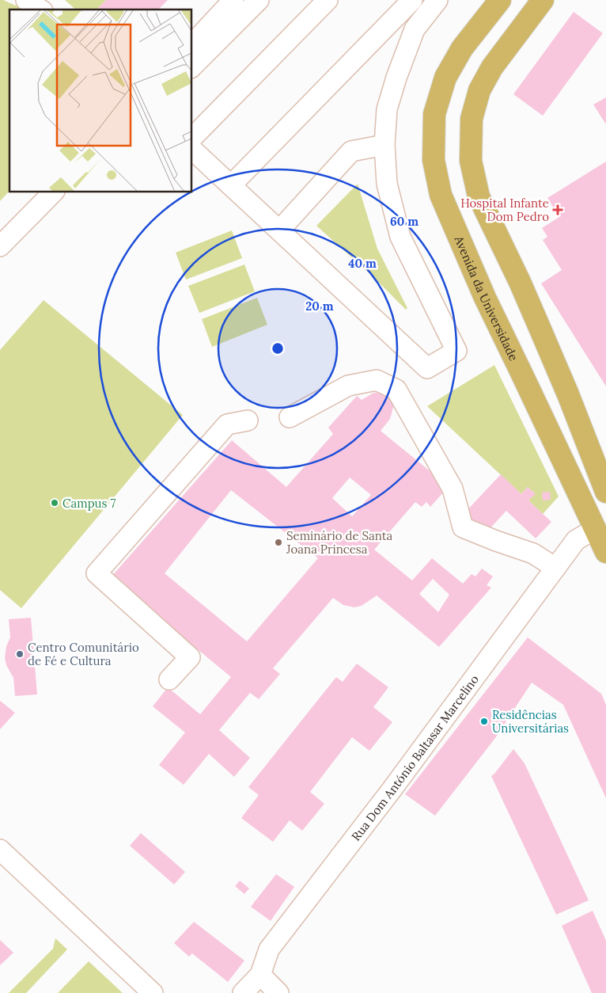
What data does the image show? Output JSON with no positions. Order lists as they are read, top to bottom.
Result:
{
  "streets": {
    "main road": ["Avenida da Universidade"],
    "street": ["Rua Dom António Baltasar Marcelino"]
  },
  "crossings": [
    ["Avenida da Universidade", "Rua Dom António Baltasar Marcelino"]
  ],
  "places": {
    "health": ["Hospital Infante Dom Pedro"],
    "other": [
      "Campus 7",
      "Seminário de Santa Joana Princesa",
      "Centro Comunitário de Fé e Cultura",
      "Residências Universitárias"
    ]
  },
  "rings": ["60 m", "40 m", "20 m"]
}
